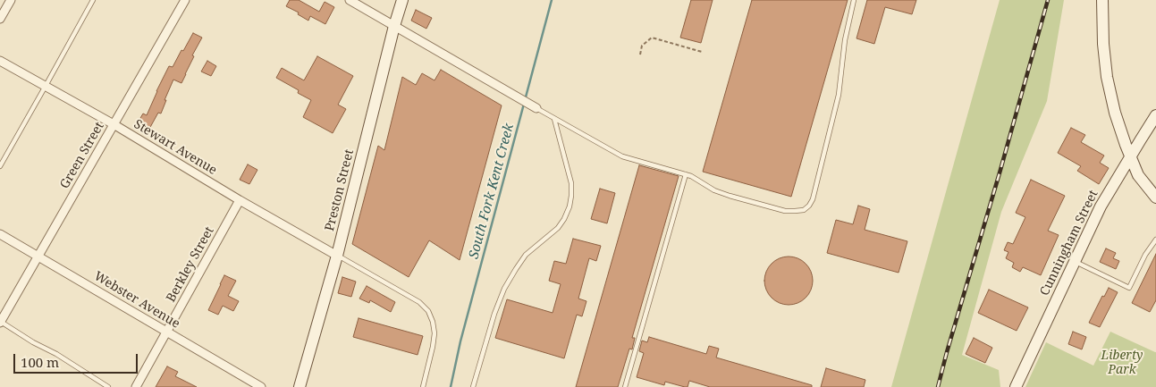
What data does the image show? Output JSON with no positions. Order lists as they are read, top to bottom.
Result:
{
  "streets": {
    "street": [
      "Stewart Avenue",
      "Green Street",
      "Preston Street",
      "Cunningham Street",
      "Berkley Street",
      "Webster Avenue"
    ]
  },
  "crossings": [
    ["Stewart Avenue", "Green Street"],
    ["Stewart Avenue", "Preston Street"],
    ["Stewart Avenue", "Berkley Street"],
    ["Green Street", "Webster Avenue"],
    ["Berkley Street", "Webster Avenue"]
  ],
  "water": ["South Fork Kent Creek"],
  "parks": ["Liberty Park"],
  "scale_bar": "100 m"
}
